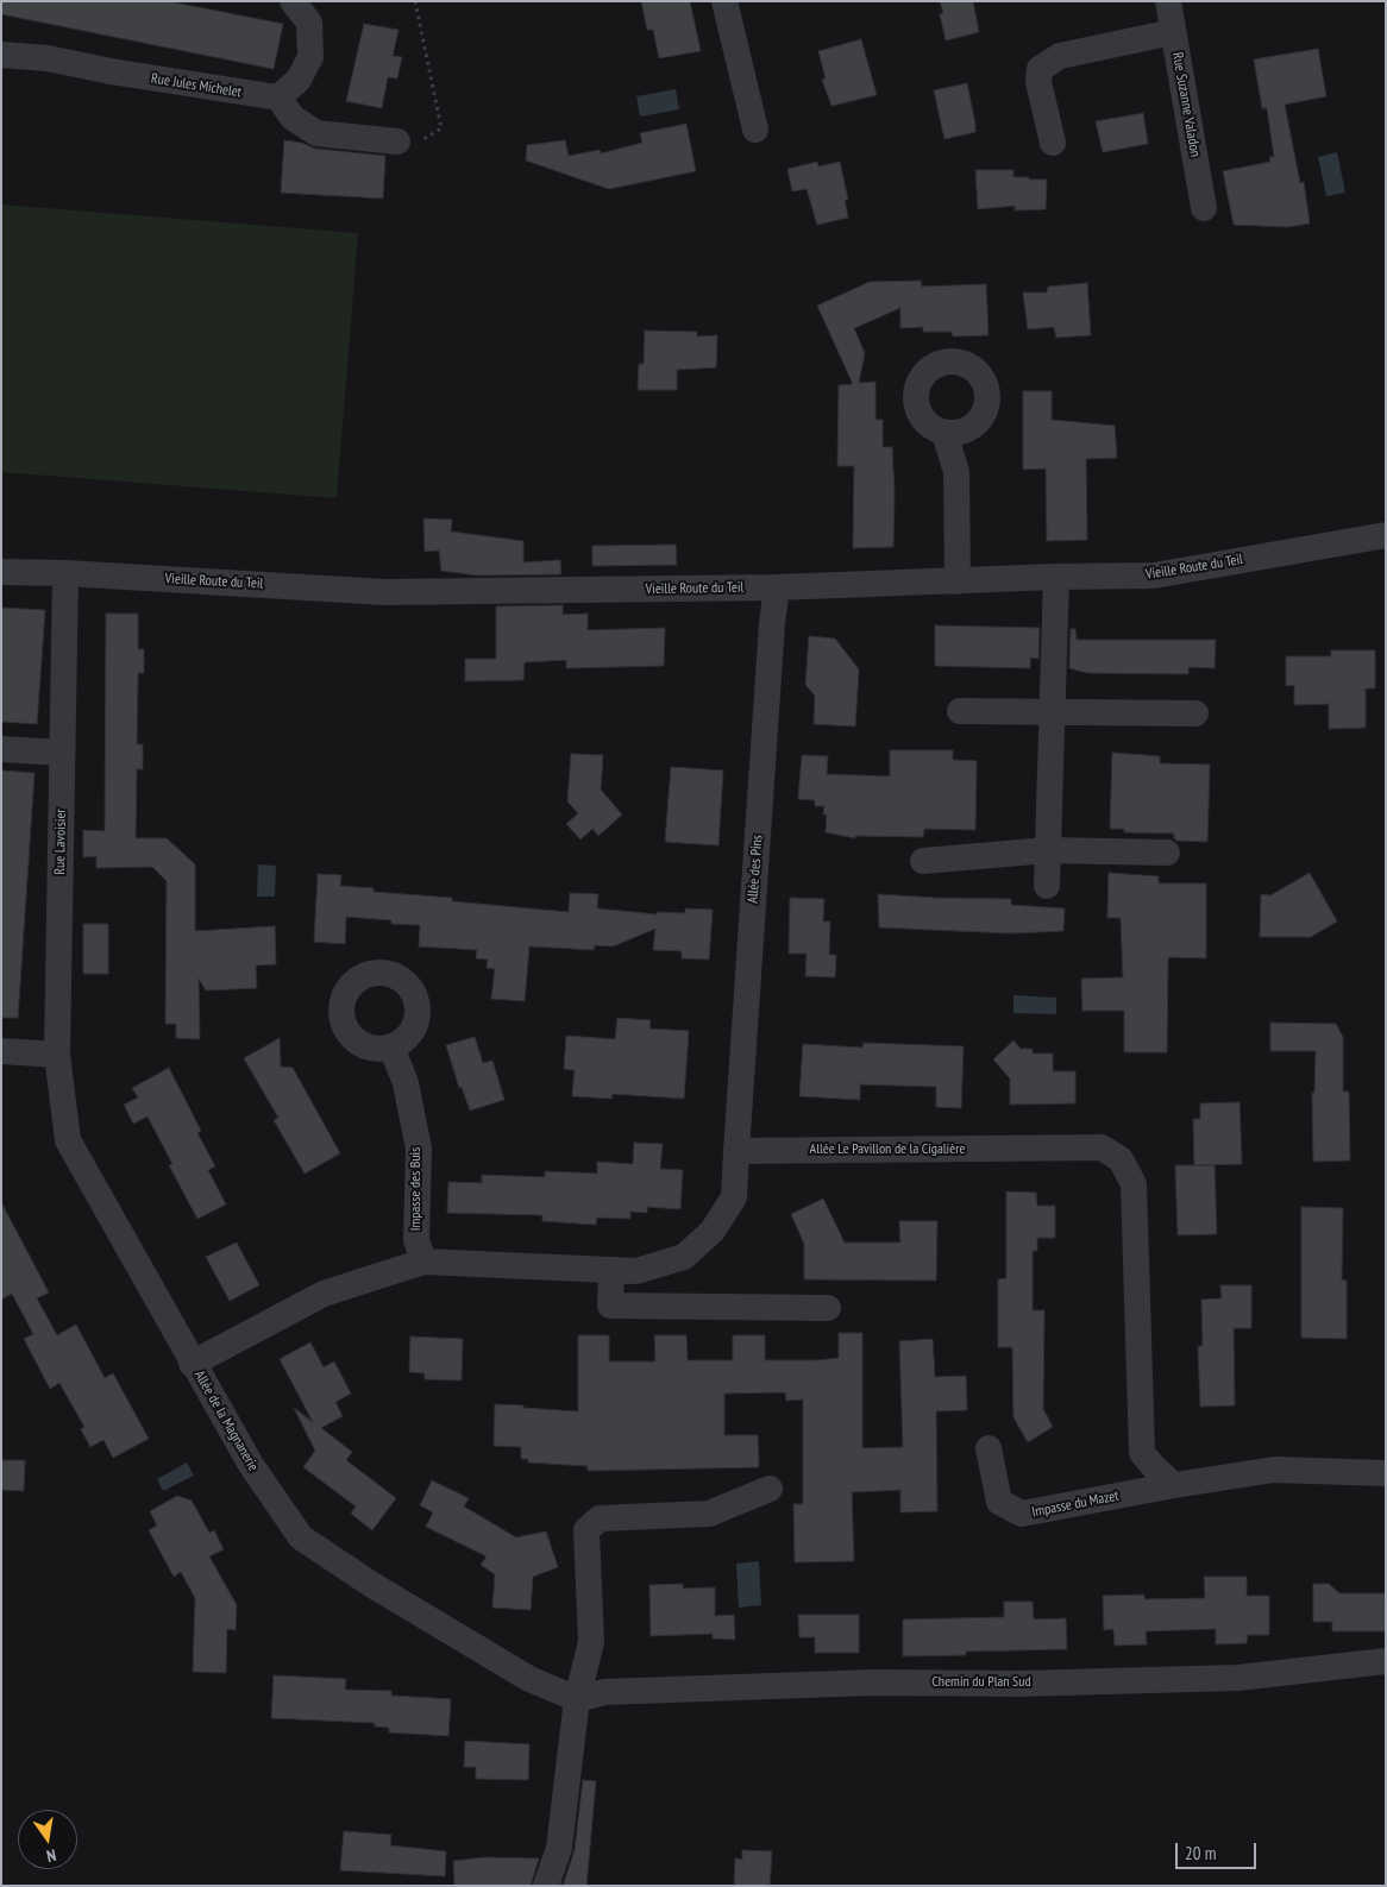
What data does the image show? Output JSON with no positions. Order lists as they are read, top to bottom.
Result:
{
  "streets": {
    "street": [
      "Rue Jules Michelet",
      "Rue Suzanne Valadon",
      "Vieille Route du Teil",
      "Rue Lavoisier",
      "Allée des Pins",
      "Allée Le Pavillon de la Cigalière",
      "Impasse des Buis",
      "Allée de la Magnanerie",
      "Impasse du Mazet",
      "Chemin du Plan Sud"
    ]
  },
  "crossings": [
    ["Vieille Route du Teil", "Rue Lavoisier"],
    ["Vieille Route du Teil", "Allée des Pins"],
    ["Rue Lavoisier", "Allée de la Magnanerie"],
    ["Allée des Pins", "Allée Le Pavillon de la Cigalière"],
    ["Allée Le Pavillon de la Cigalière", "Impasse du Mazet"],
    ["Allée de la Magnanerie", "Chemin du Plan Sud"]
  ],
  "scale_bar": "20 m",
  "north": "bottom"
}
